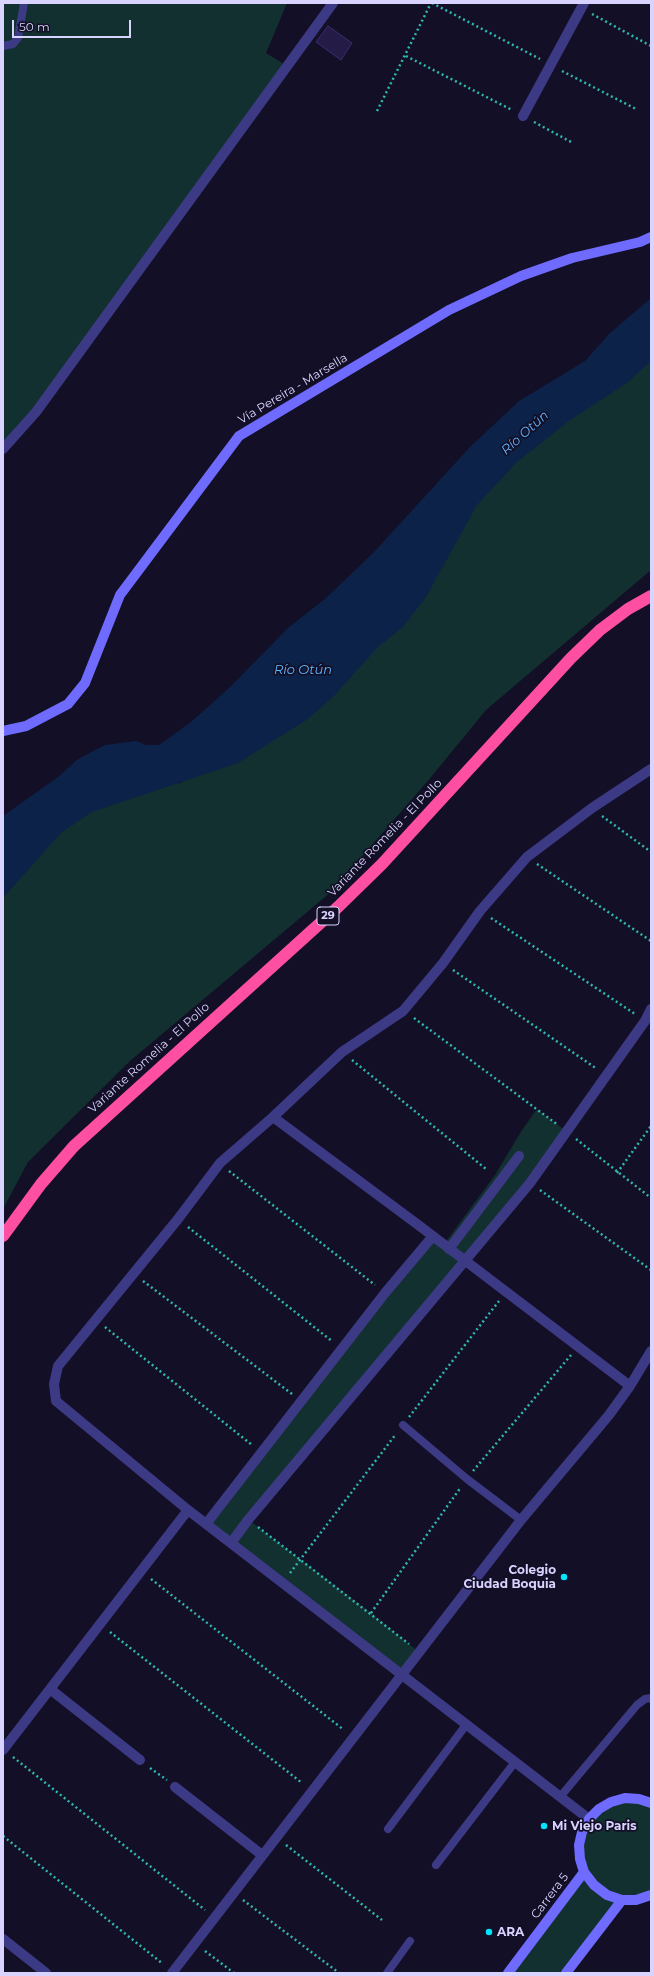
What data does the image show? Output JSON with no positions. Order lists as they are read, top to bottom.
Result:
{
  "streets": {
    "highway": ["Variante Romelia - El Pollo", "29"],
    "street": ["Vía Pereira - Marsella", "Carrera 5"]
  },
  "water": ["Río Otún"],
  "places": ["Colegio Ciudad Boquia", "Mi Viejo Paris", "ARA"],
  "scale_bar": "50 m"
}
